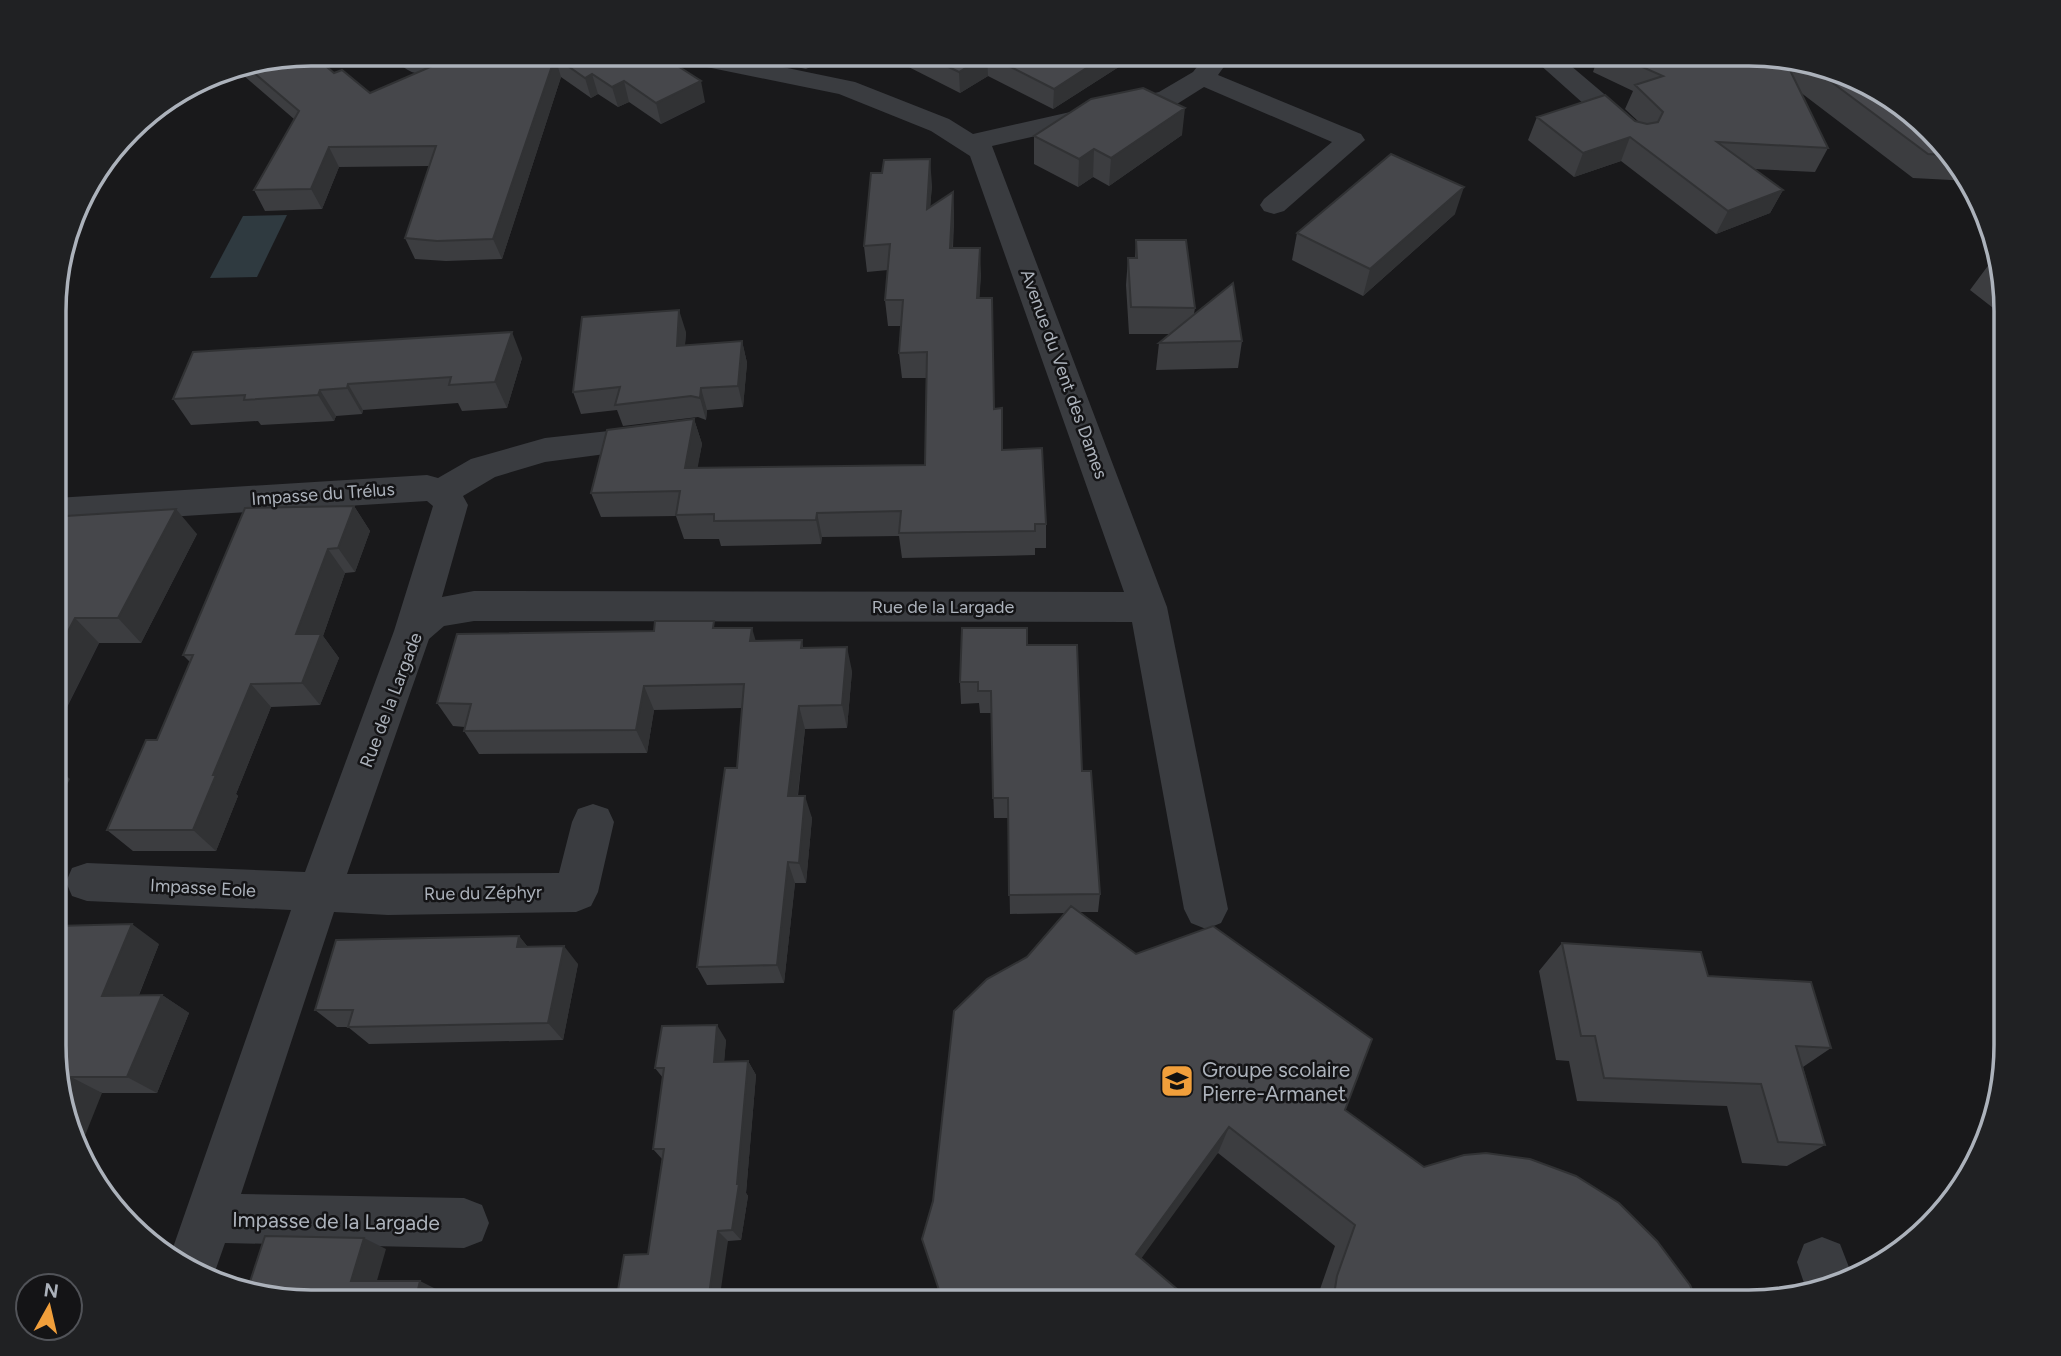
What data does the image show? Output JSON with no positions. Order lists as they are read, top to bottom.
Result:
{
  "streets": {
    "street": [
      "Avenue du Vent des Dames",
      "Impasse du Trélus",
      "Rue de la Largade",
      "Impasse Eole",
      "Rue du Zéphyr",
      "Impasse de la Largade"
    ]
  },
  "crossings": [
    ["Avenue du Vent des Dames", "Rue de la Largade"],
    ["Rue de la Largade", "Impasse Eole"],
    ["Rue de la Largade", "Rue du Zéphyr"],
    ["Rue de la Largade", "Impasse de la Largade"],
    ["Impasse Eole", "Rue du Zéphyr"]
  ],
  "places": {
    "school or university": ["Groupe scolaire Pierre-Armanet"]
  },
  "north": "top"
}
